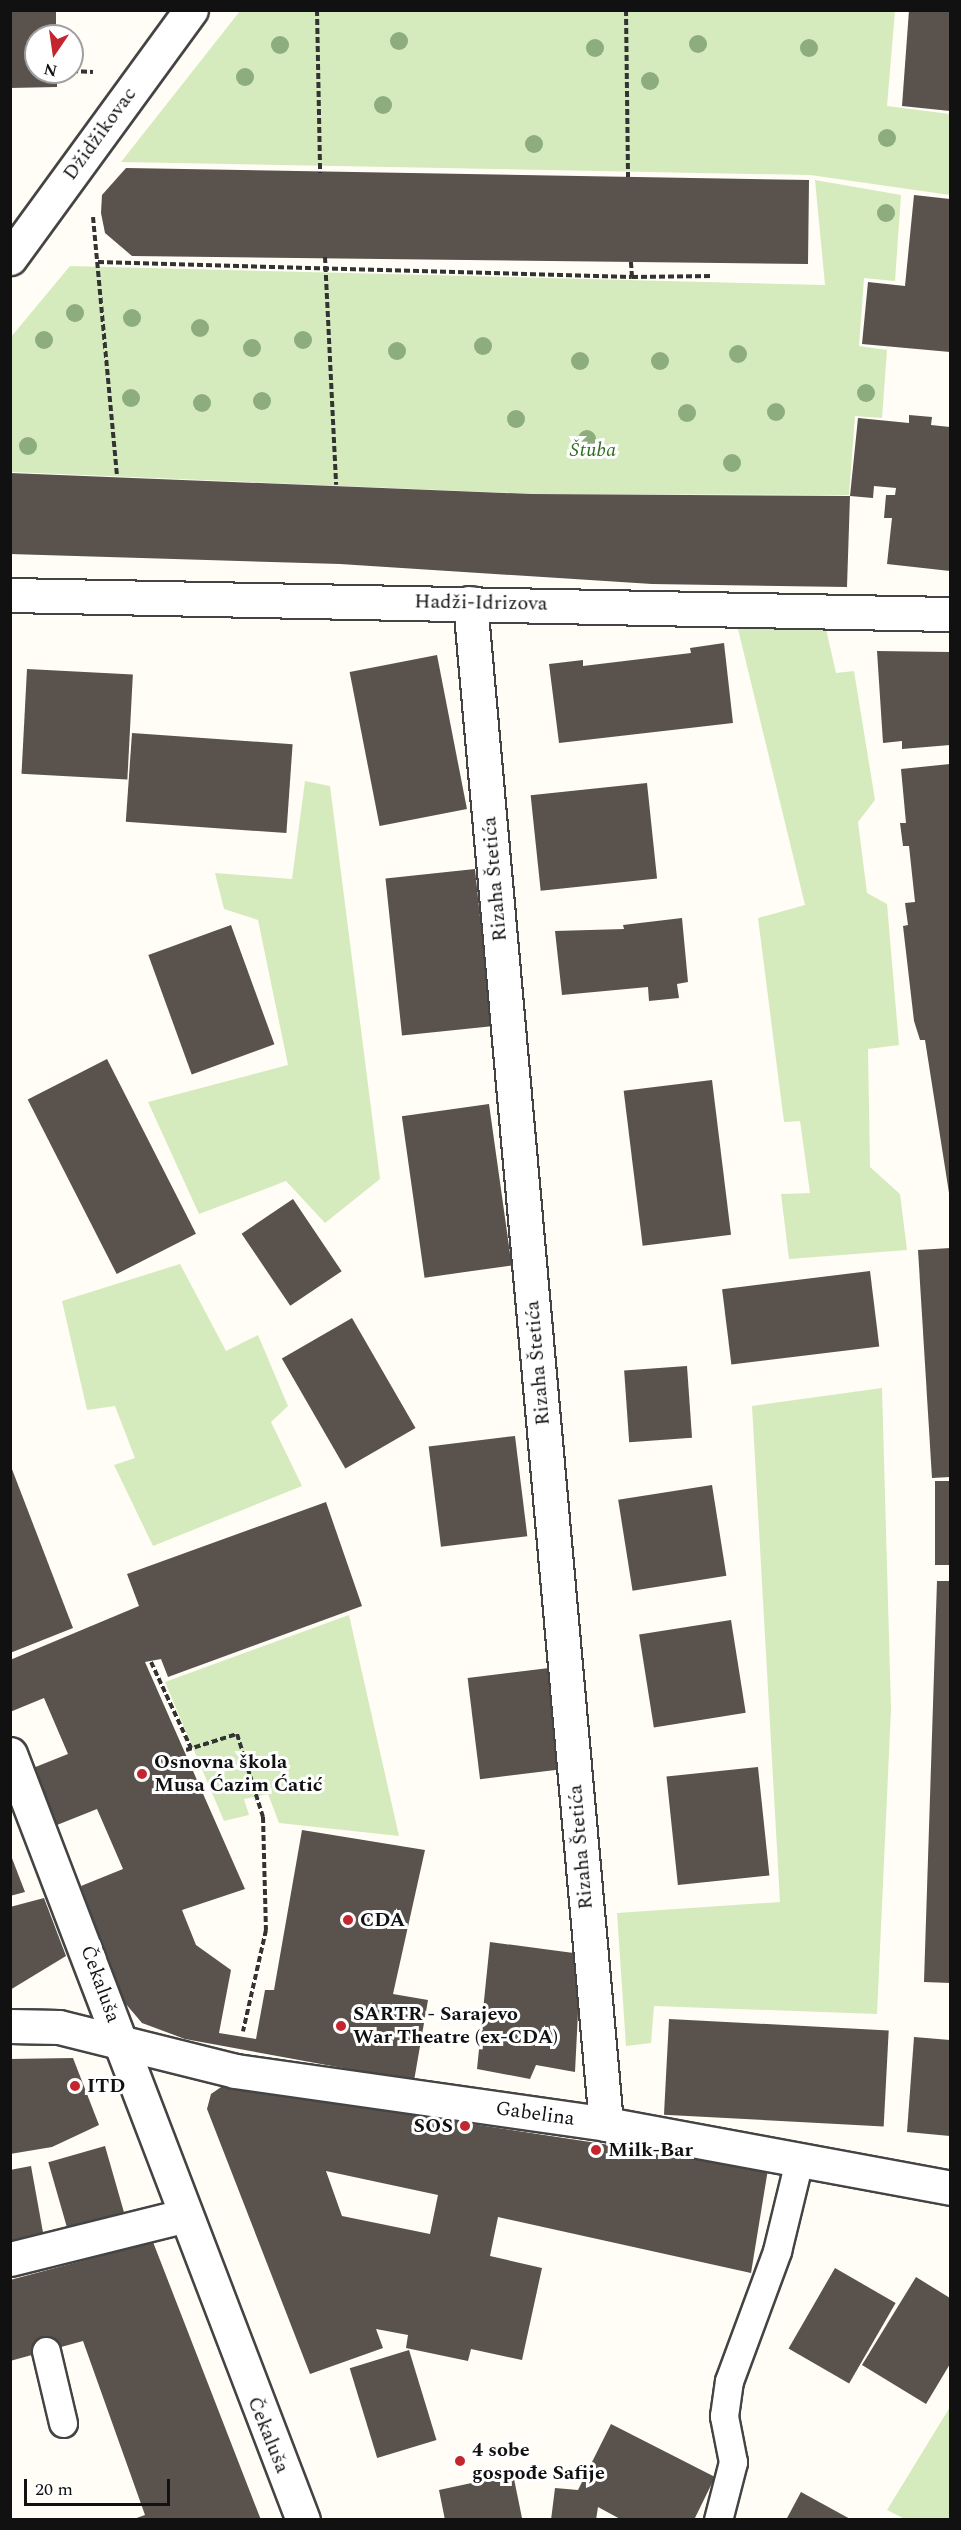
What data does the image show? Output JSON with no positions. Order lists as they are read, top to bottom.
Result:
{
  "streets": {
    "street": [
      "Džidžikovac",
      "Hadži-Idrizova",
      "Rizaha Štetića",
      "Čekaluša",
      "Gabelina"
    ]
  },
  "crossings": [
    ["Hadži-Idrizova", "Rizaha Štetića"],
    ["Rizaha Štetića", "Gabelina"],
    ["Čekaluša", "Gabelina"]
  ],
  "parks": ["Štuba"],
  "places": [
    "Osnovna škola Musa Ćazim Ćatić",
    "CDA",
    "SARTR - Sarajevo War Theatre (ex-CDA)",
    "ITD",
    "SOS",
    "Milk-Bar",
    "4 sobe gospođe Safije"
  ],
  "scale_bar": "20 m",
  "north": "bottom"
}
